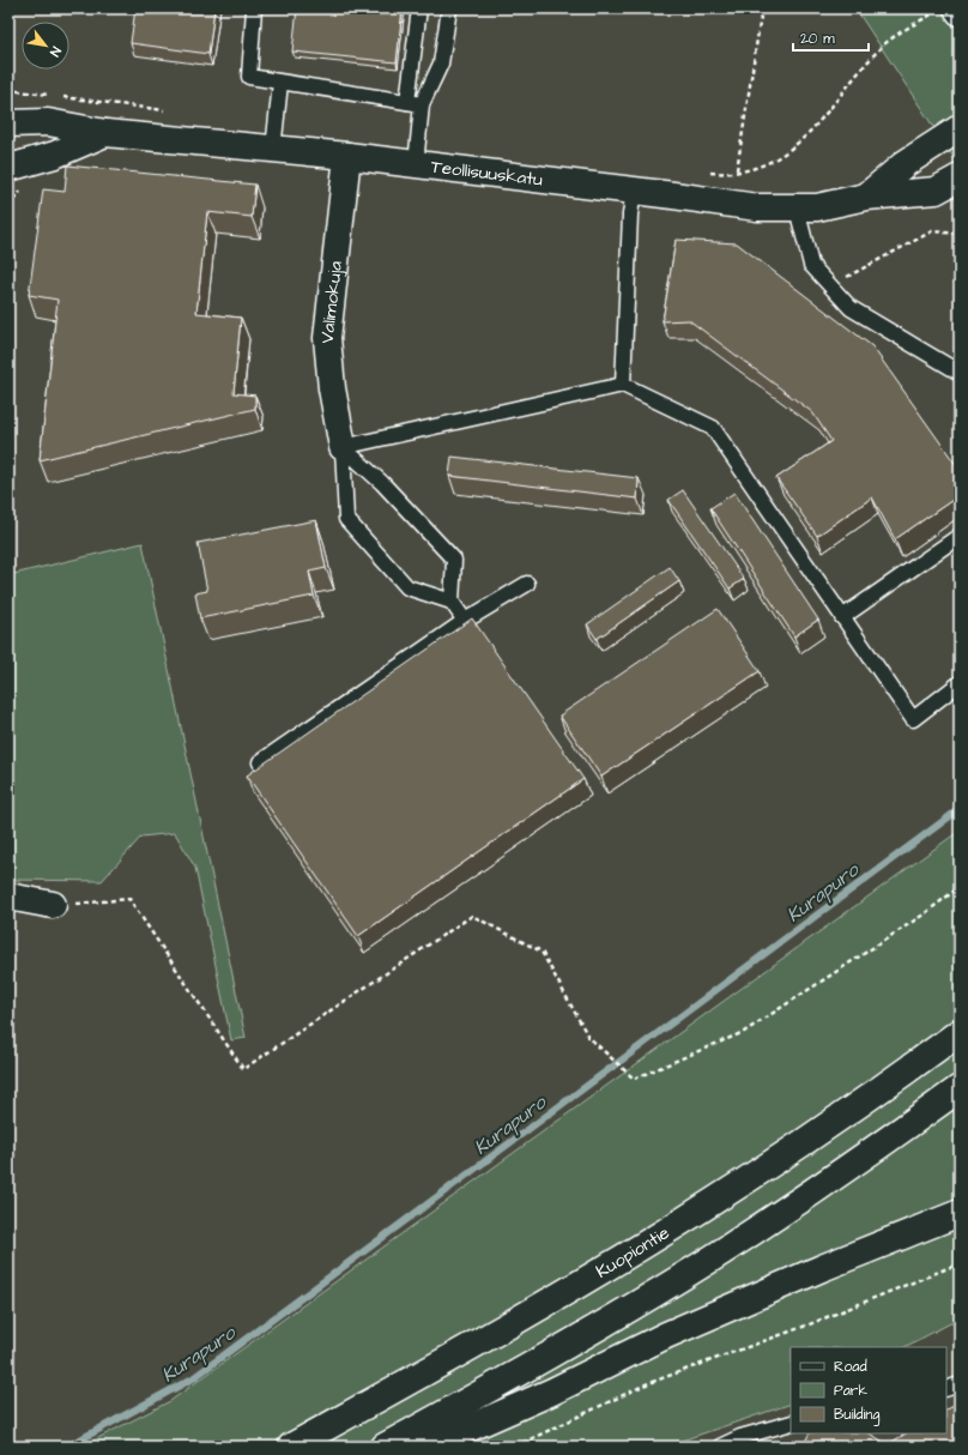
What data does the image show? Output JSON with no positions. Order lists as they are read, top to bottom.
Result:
{
  "streets": {
    "main road": ["Teollisuuskatu", "Valimokuja", "Kuopiontie"]
  },
  "crossings": [
    ["Teollisuuskatu", "Valimokuja"]
  ],
  "water": ["Kurapuro"],
  "legend": ["Road", "Park", "Building"],
  "scale_bar": "20 m",
  "north": "bottom right"
}
